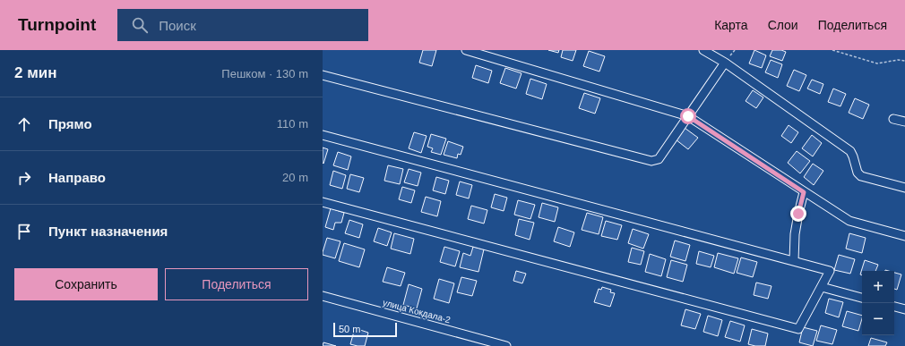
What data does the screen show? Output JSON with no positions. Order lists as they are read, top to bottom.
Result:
{
  "streets": {
    "street": ["улица Кокдала-2"]
  },
  "scale_bar": "50 m",
  "page": {
    "header": "Turnpoint",
    "search": "Поиск",
    "nav": ["Карта", "Слои", "Поделиться"],
    "heading": ["2 мин", "Пешком · 130 m"],
    "list": [
      ["Прямо", "110 m"],
      ["Направо", "20 m"],
      "Пункт назначения"
    ],
    "buttons": ["Сохранить", "Поделиться"],
    "map_buttons": ["+", "−"],
    "scale": "50 m"
  }
}
